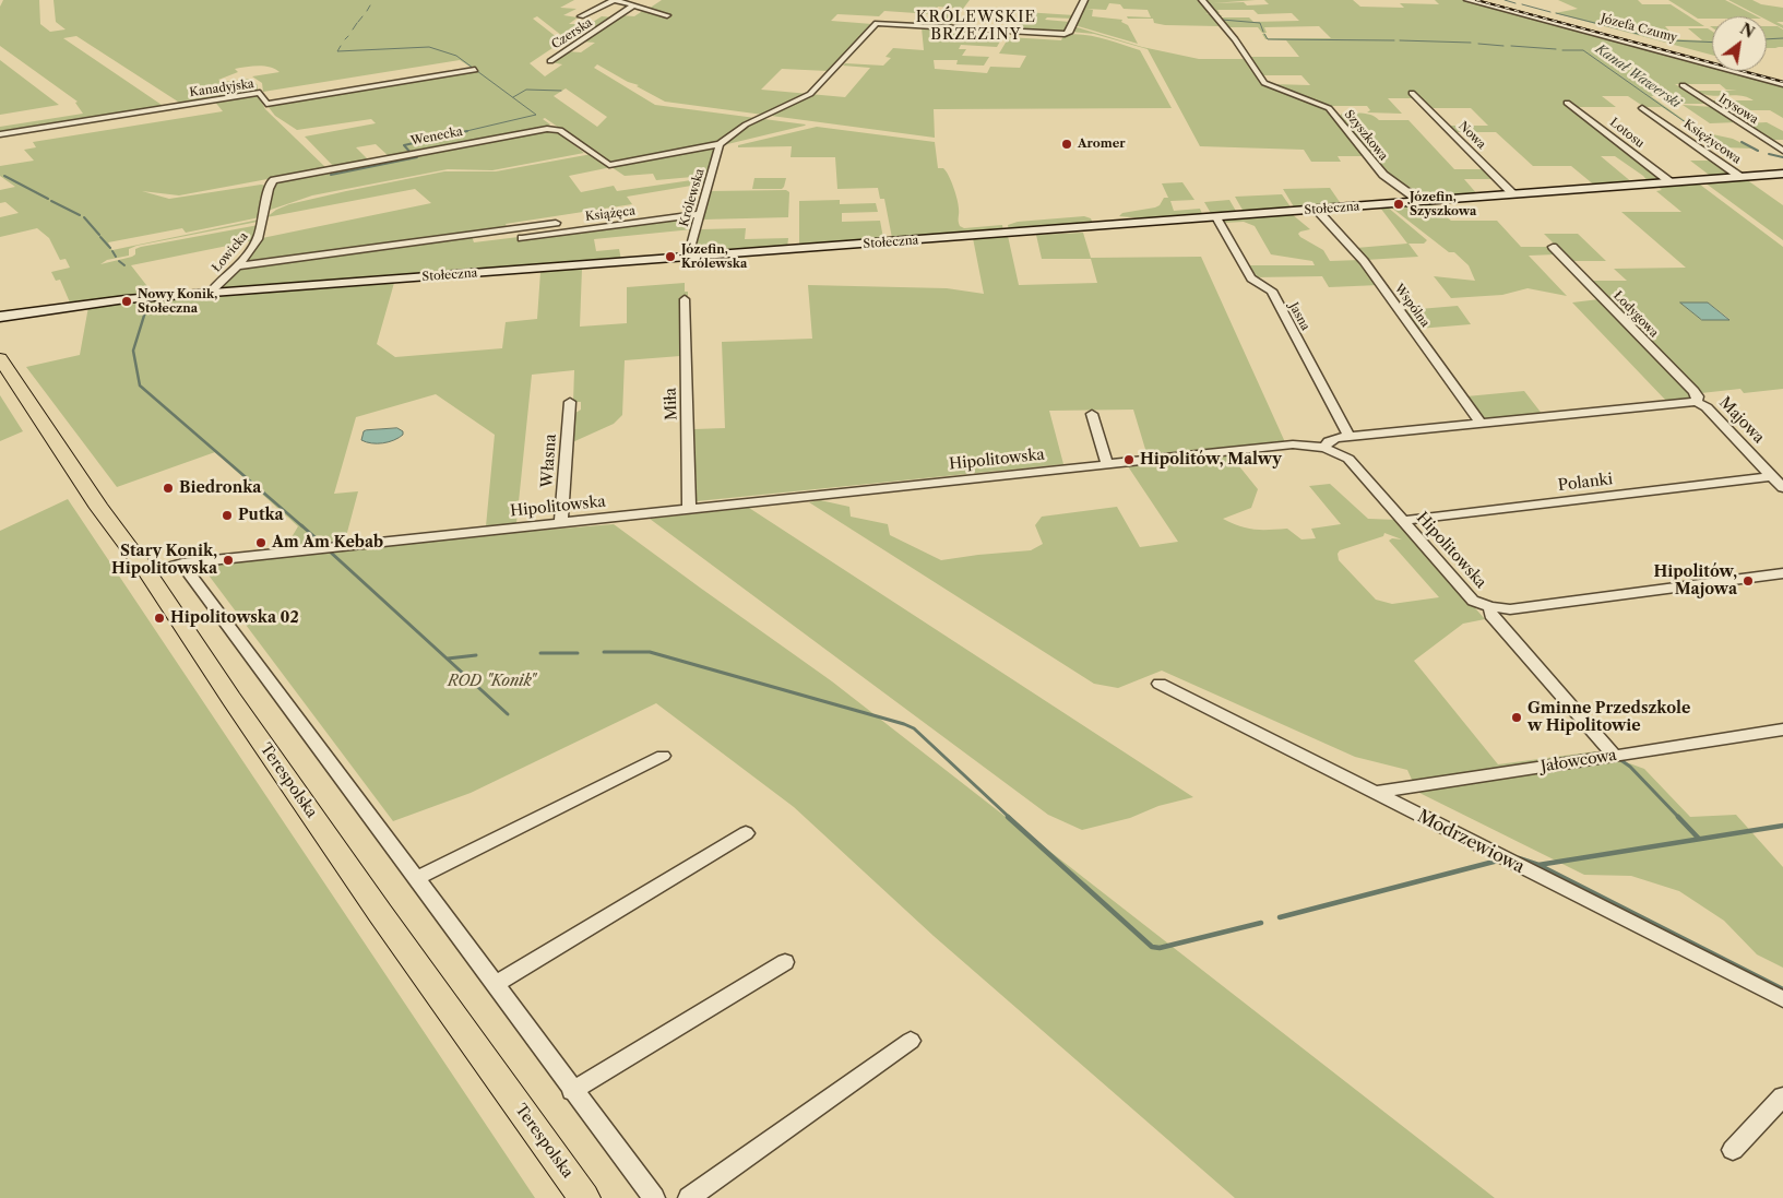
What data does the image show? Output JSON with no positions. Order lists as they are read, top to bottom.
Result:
{
  "streets": {
    "main road": ["Terespolska"],
    "street": [
      "Józefa Czumy",
      "Czerska",
      "Kanadyjska",
      "Irysowa",
      "Lotosu",
      "Szyszkowa",
      "Nowa",
      "Wenecka",
      "Księżycowa",
      "Królewska",
      "Stołeczna",
      "Książęca",
      "Łowicka",
      "Wspólna",
      "Łodygowa",
      "Jasna",
      "Miła",
      "Majowa",
      "Hipolitowska",
      "Własna",
      "Polanki",
      "Jałowcowa",
      "Modrzewiowa"
    ]
  },
  "crossings": [
    ["Lotosu", "Stołeczna"],
    ["Szyszkowa", "Stołeczna"],
    ["Nowa", "Stołeczna"],
    ["Wenecka", "Królewska"],
    ["Wenecka", "Łowicka"],
    ["Księżycowa", "Stołeczna"],
    ["Królewska", "Stołeczna"],
    ["Królewska", "Książęca"],
    ["Stołeczna", "Łowicka"],
    ["Stołeczna", "Wspólna"],
    ["Stołeczna", "Jasna"],
    ["Łodygowa", "Majowa"],
    ["Miła", "Hipolitowska"],
    ["Majowa", "Polanki"],
    ["Hipolitowska", "Własna"],
    ["Hipolitowska", "Polanki"],
    ["Hipolitowska", "Terespolska"],
    ["Jałowcowa", "Modrzewiowa"]
  ],
  "districts": ["KRÓLEWSKIE BRZEZINY"],
  "water": ["Kanał Wawerski"],
  "parks": ["ROD \"Konik\""],
  "places": [
    "Aromer",
    "Józefin, Szyszkowa",
    "Józefin, Królewska",
    "Nowy Konik, Stołeczna",
    "Hipolitów, Malwy",
    "Biedronka",
    "Putka",
    "Am Am Kebab",
    "Stary Konik, Hipolitowska",
    "Hipolitów, Majowa",
    "Hipolitowska 02",
    "Gminne Przedszkole w Hipolitowie"
  ],
  "north": "top right"
}
